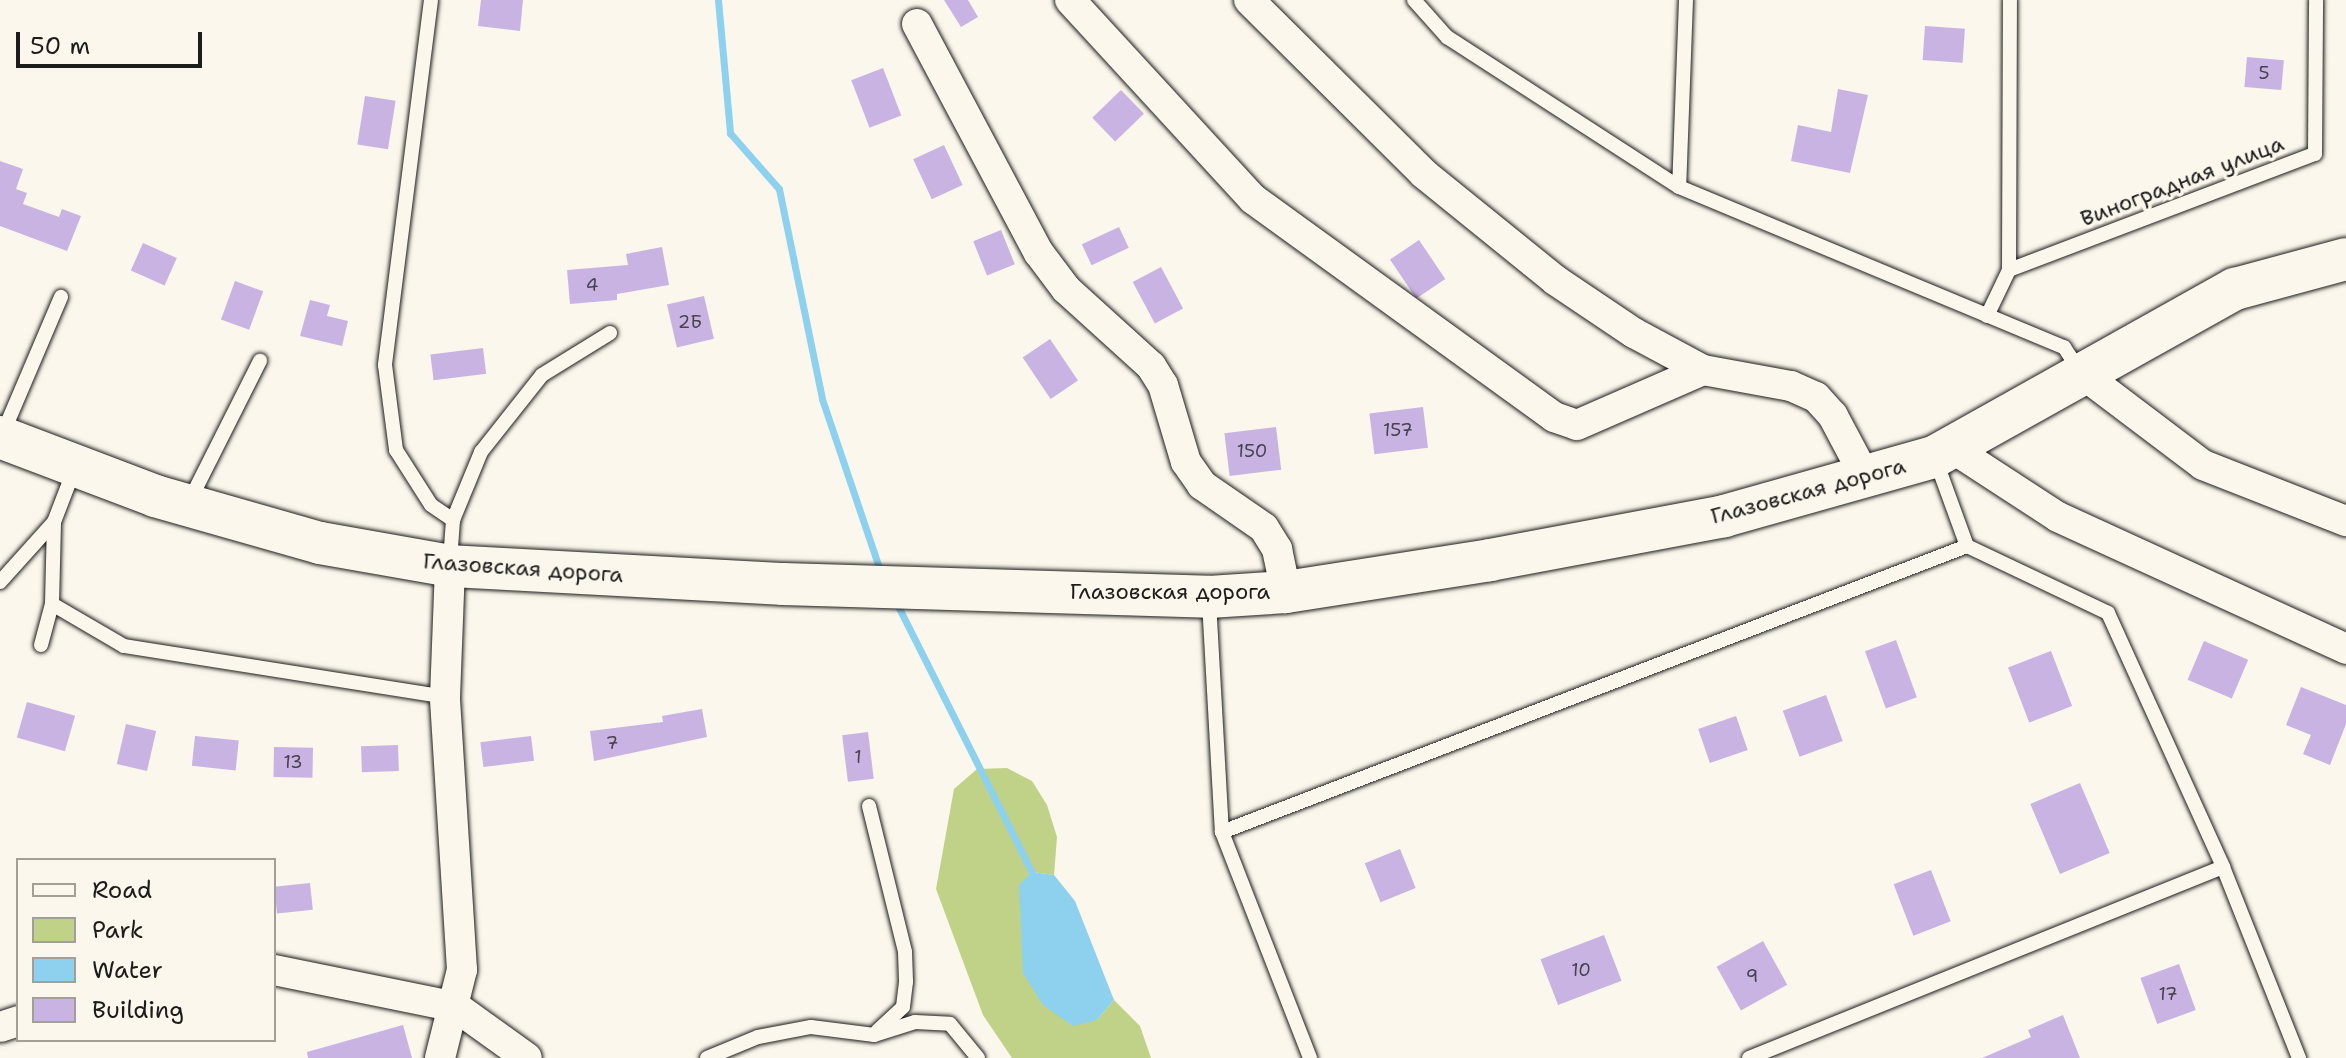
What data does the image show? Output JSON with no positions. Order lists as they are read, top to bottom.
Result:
{
  "streets": {
    "street": ["Глазовская дорога"],
    "lane": ["Виноградная улица"]
  },
  "house_numbers": [
    "5",
    "4",
    "2Б",
    "157",
    "150",
    "7",
    "1",
    "13",
    "10",
    "9",
    "17"
  ],
  "legend": [
    "Road",
    "Park",
    "Water",
    "Building"
  ],
  "scale_bar": "50 m"
}
